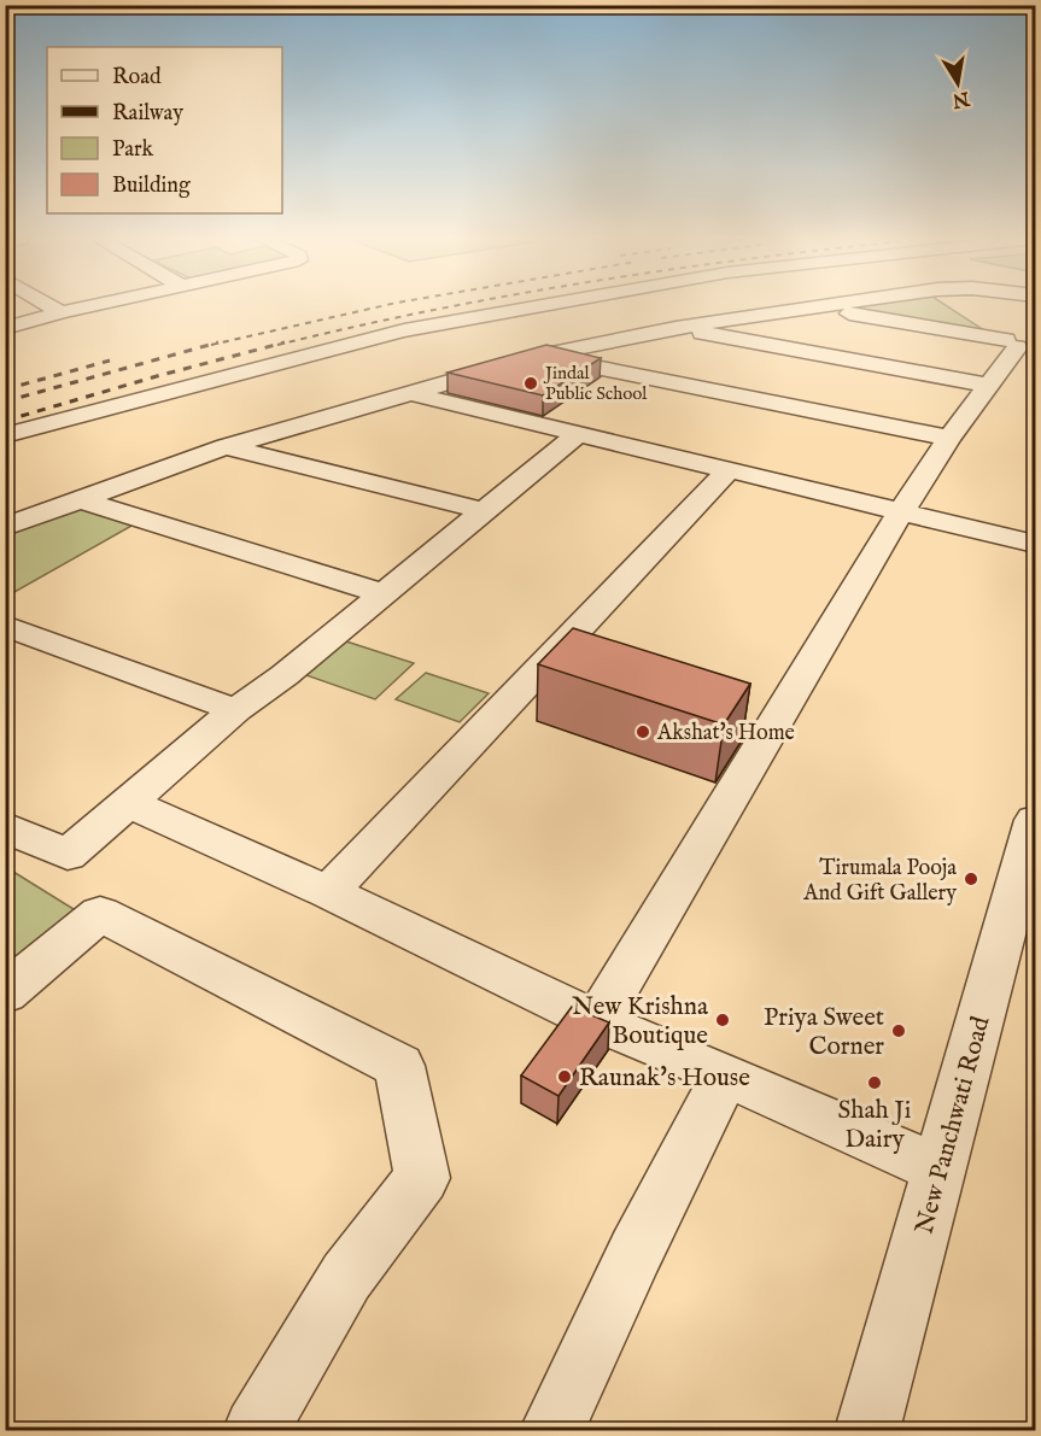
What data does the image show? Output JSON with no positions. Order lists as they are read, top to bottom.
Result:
{
  "streets": {
    "street": ["New Panchwati Road"]
  },
  "places": [
    "Jindal Public School",
    "Akshat's Home",
    "Tirumala Pooja And Gift Gallery",
    "New Krishna Boutique",
    "Priya Sweet Corner",
    "Raunak's House",
    "Shah Ji Dairy"
  ],
  "legend": [
    "Road",
    "Railway",
    "Park",
    "Building"
  ],
  "north": "bottom"
}
